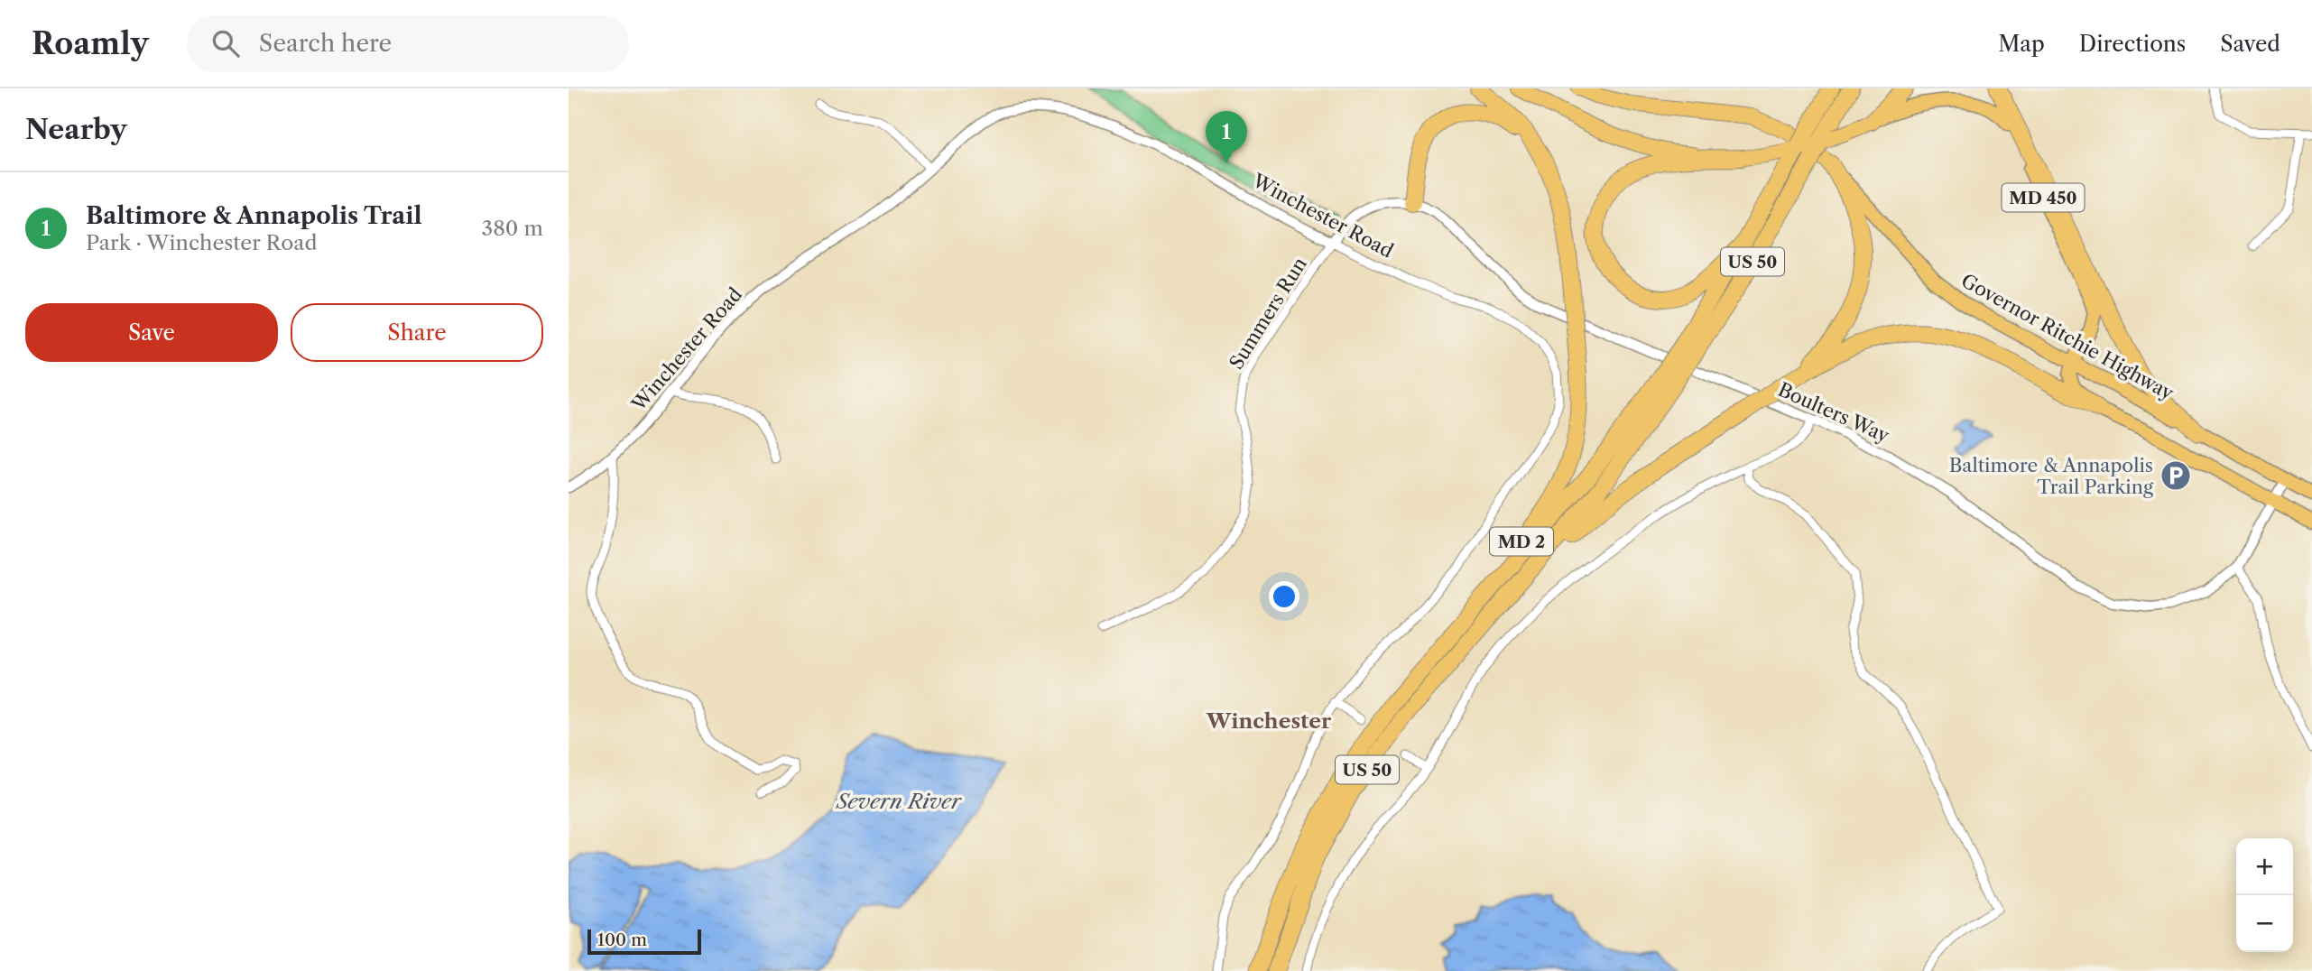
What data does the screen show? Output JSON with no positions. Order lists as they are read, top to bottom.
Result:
{
  "streets": {
    "highway": [
      "MD 450",
      "US 50",
      "Governor Ritchie Highway",
      "MD 2"
    ],
    "street": ["Winchester Road", "Summers Run", "Boulters Way"]
  },
  "crossings": [
    ["MD 450", "Governor Ritchie Highway"],
    ["Winchester Road", "Summers Run"],
    ["US 50", "MD 2"],
    ["Governor Ritchie Highway", "Boulters Way"],
    ["Governor Ritchie Highway", "MD 2"]
  ],
  "districts": ["Winchester"],
  "water": ["Severn River"],
  "places": {
    "parking": ["Baltimore & Annapolis Trail Parking"]
  },
  "scale_bar": "100 m",
  "page": {
    "header": "Roamly",
    "search": "Search here",
    "nav": ["Map", "Directions", "Saved"],
    "heading": "Nearby",
    "pins": "1",
    "list": [
      {
        "mark": "1",
        "name": "Baltimore & Annapolis Trail",
        "note": "Park · Winchester Road",
        "value": "380 m"
      }
    ],
    "buttons": ["Save", "Share"],
    "map_buttons": ["+", "−"],
    "scale": "100 m"
  }
}
